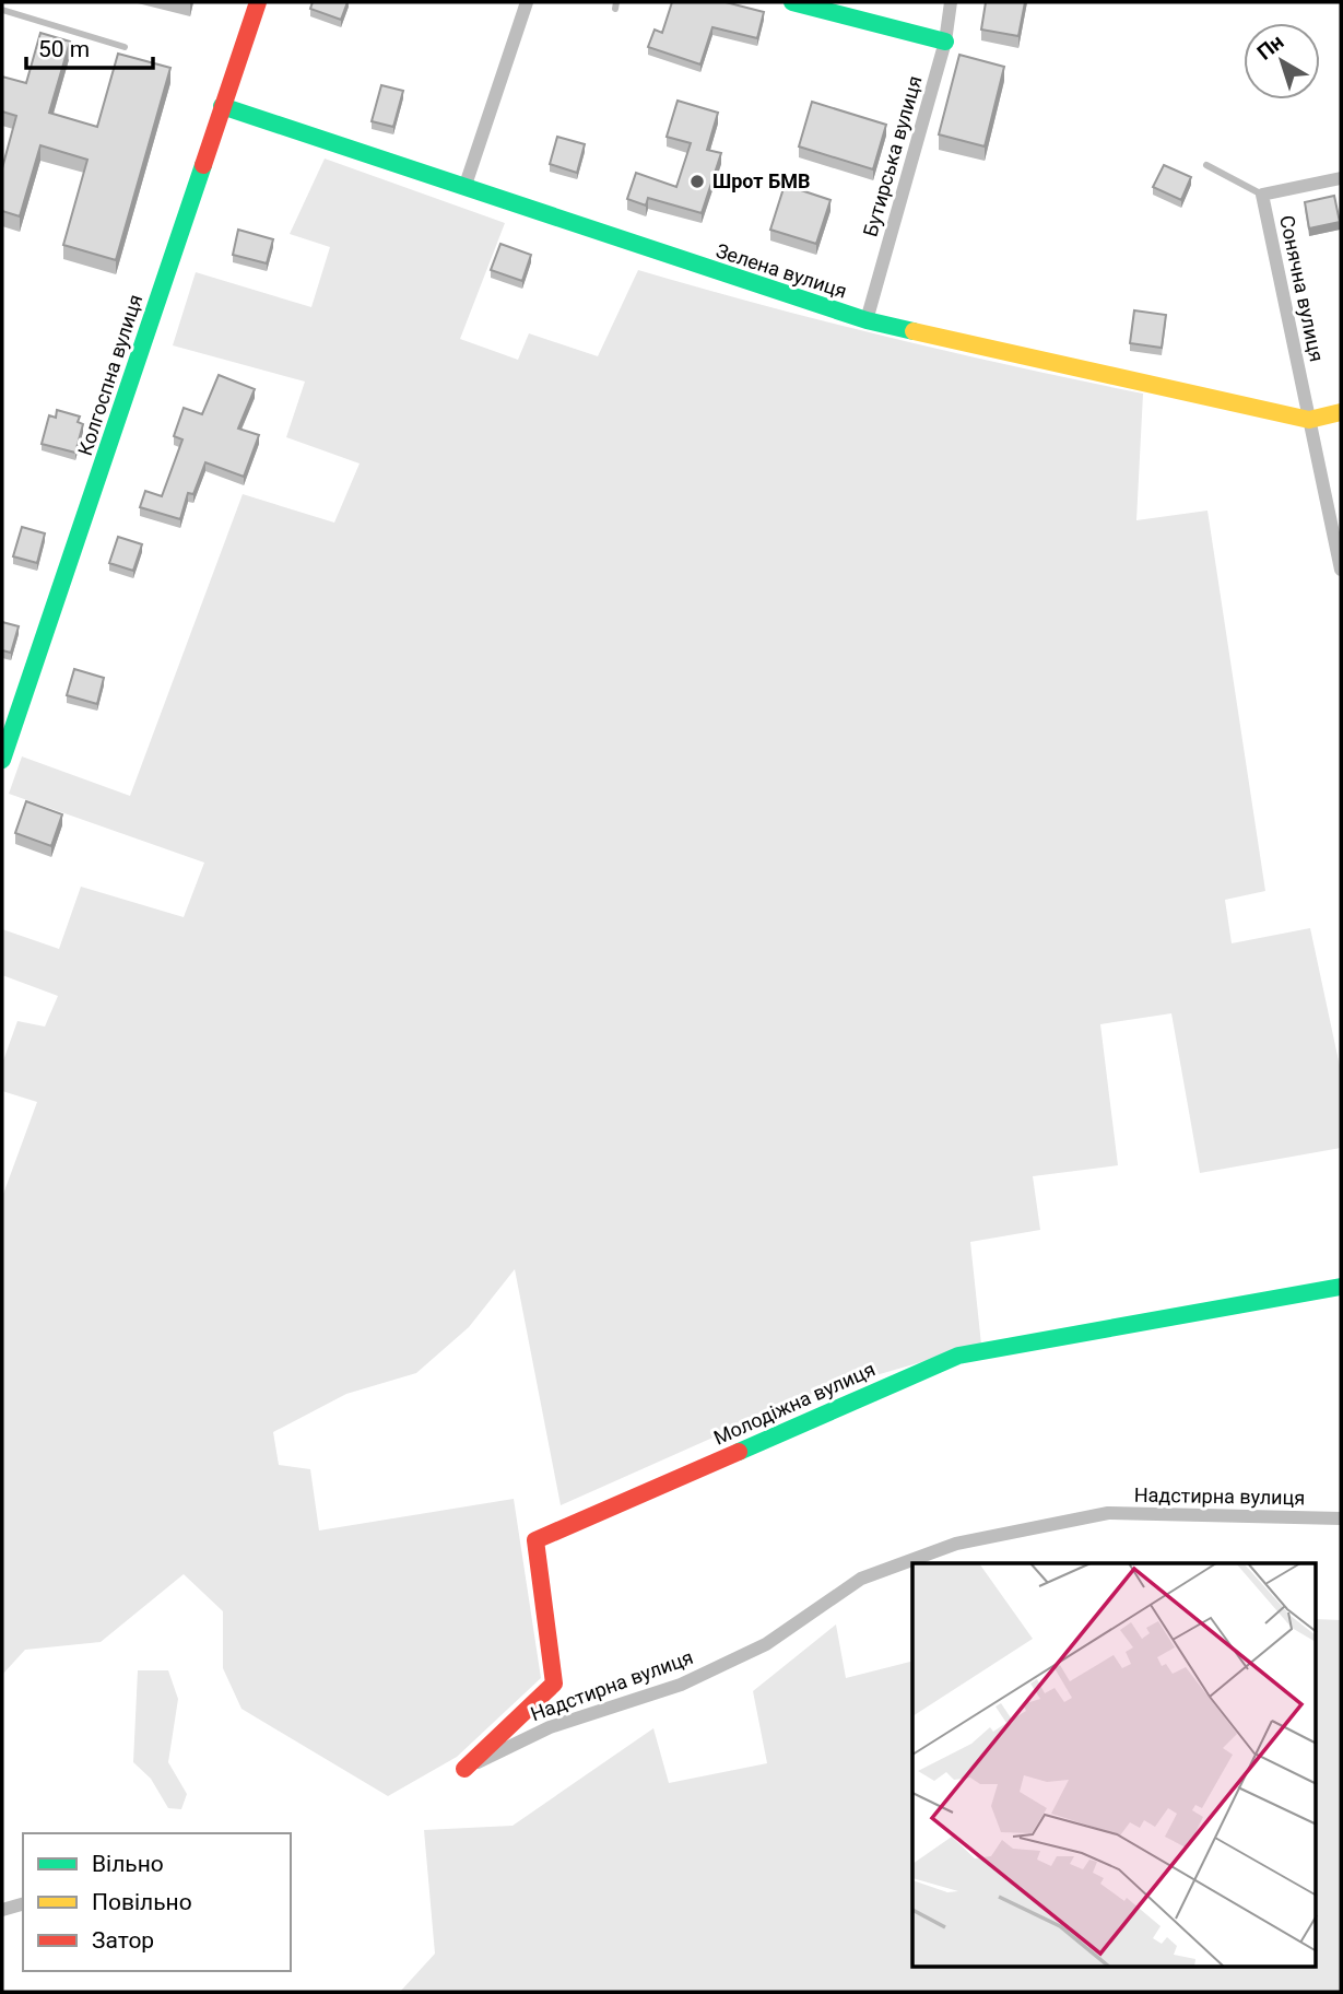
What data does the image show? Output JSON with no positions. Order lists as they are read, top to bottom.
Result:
{
  "streets": {
    "street": [
      "Бутирська вулиця",
      "Зелена вулиця",
      "Сонячна вулиця",
      "Колгоспна вулиця",
      "Молодіжна вулиця",
      "Надстирна вулиця"
    ]
  },
  "crossings": [
    ["Бутирська вулиця", "Зелена вулиця"],
    ["Зелена вулиця", "Сонячна вулиця"],
    ["Зелена вулиця", "Колгоспна вулиця"],
    ["Молодіжна вулиця", "Надстирна вулиця"]
  ],
  "places": ["Шрот БМВ"],
  "legend": ["Вільно", "Повільно", "Затор"],
  "scale_bar": "50 m",
  "north": "top left"
}
